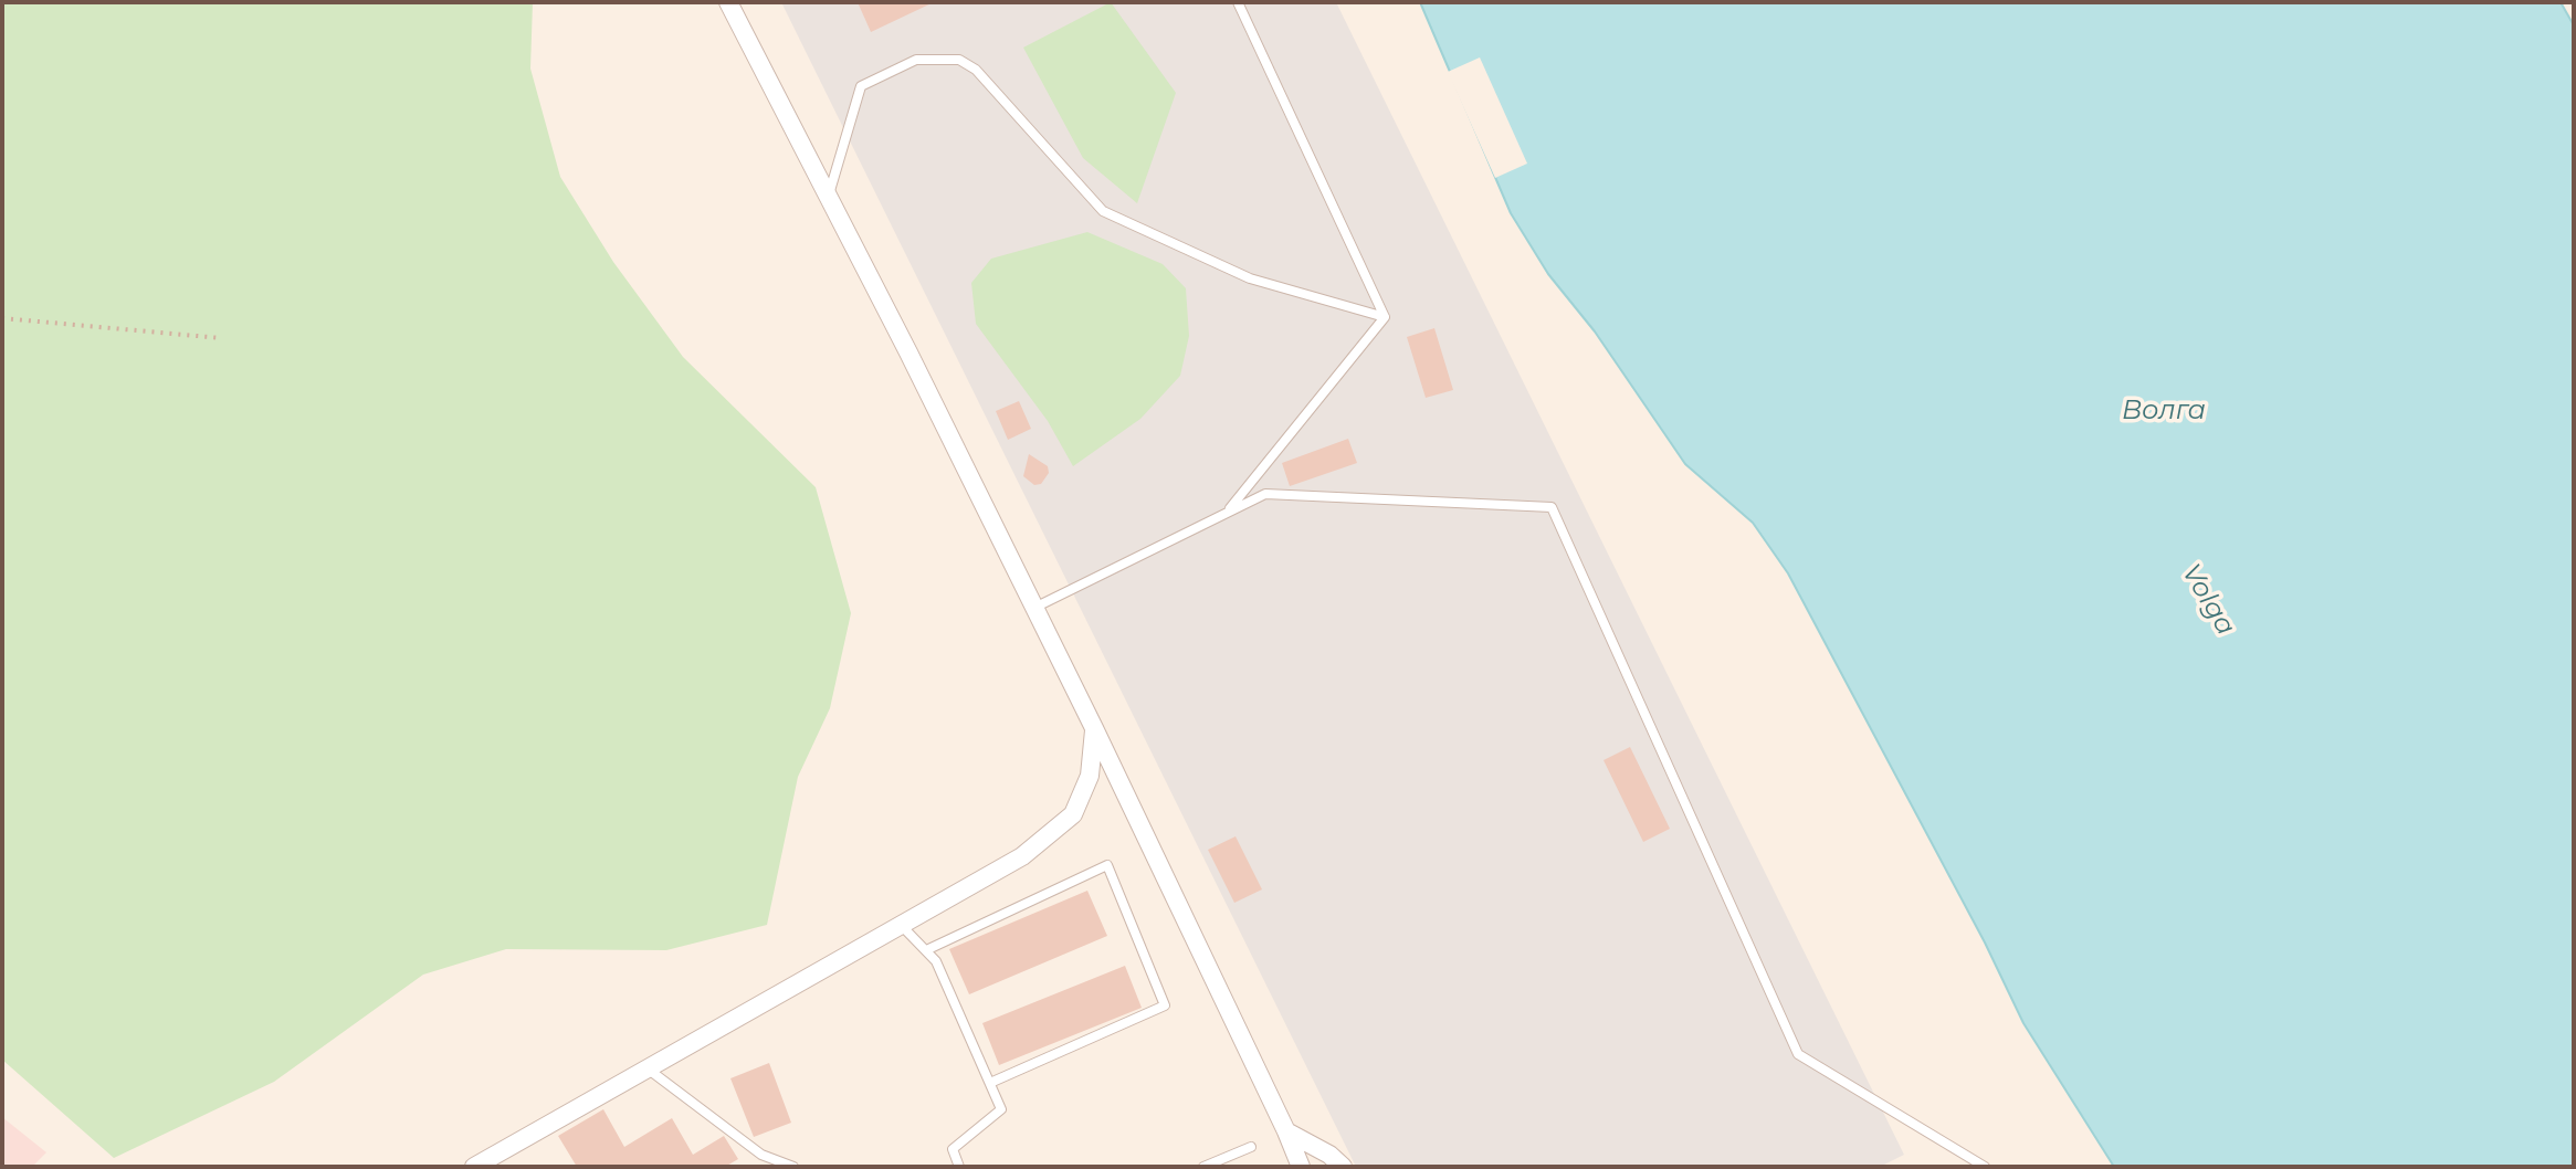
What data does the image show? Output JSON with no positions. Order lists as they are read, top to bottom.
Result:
{
  "water": ["Волга", "Volga"]
}
